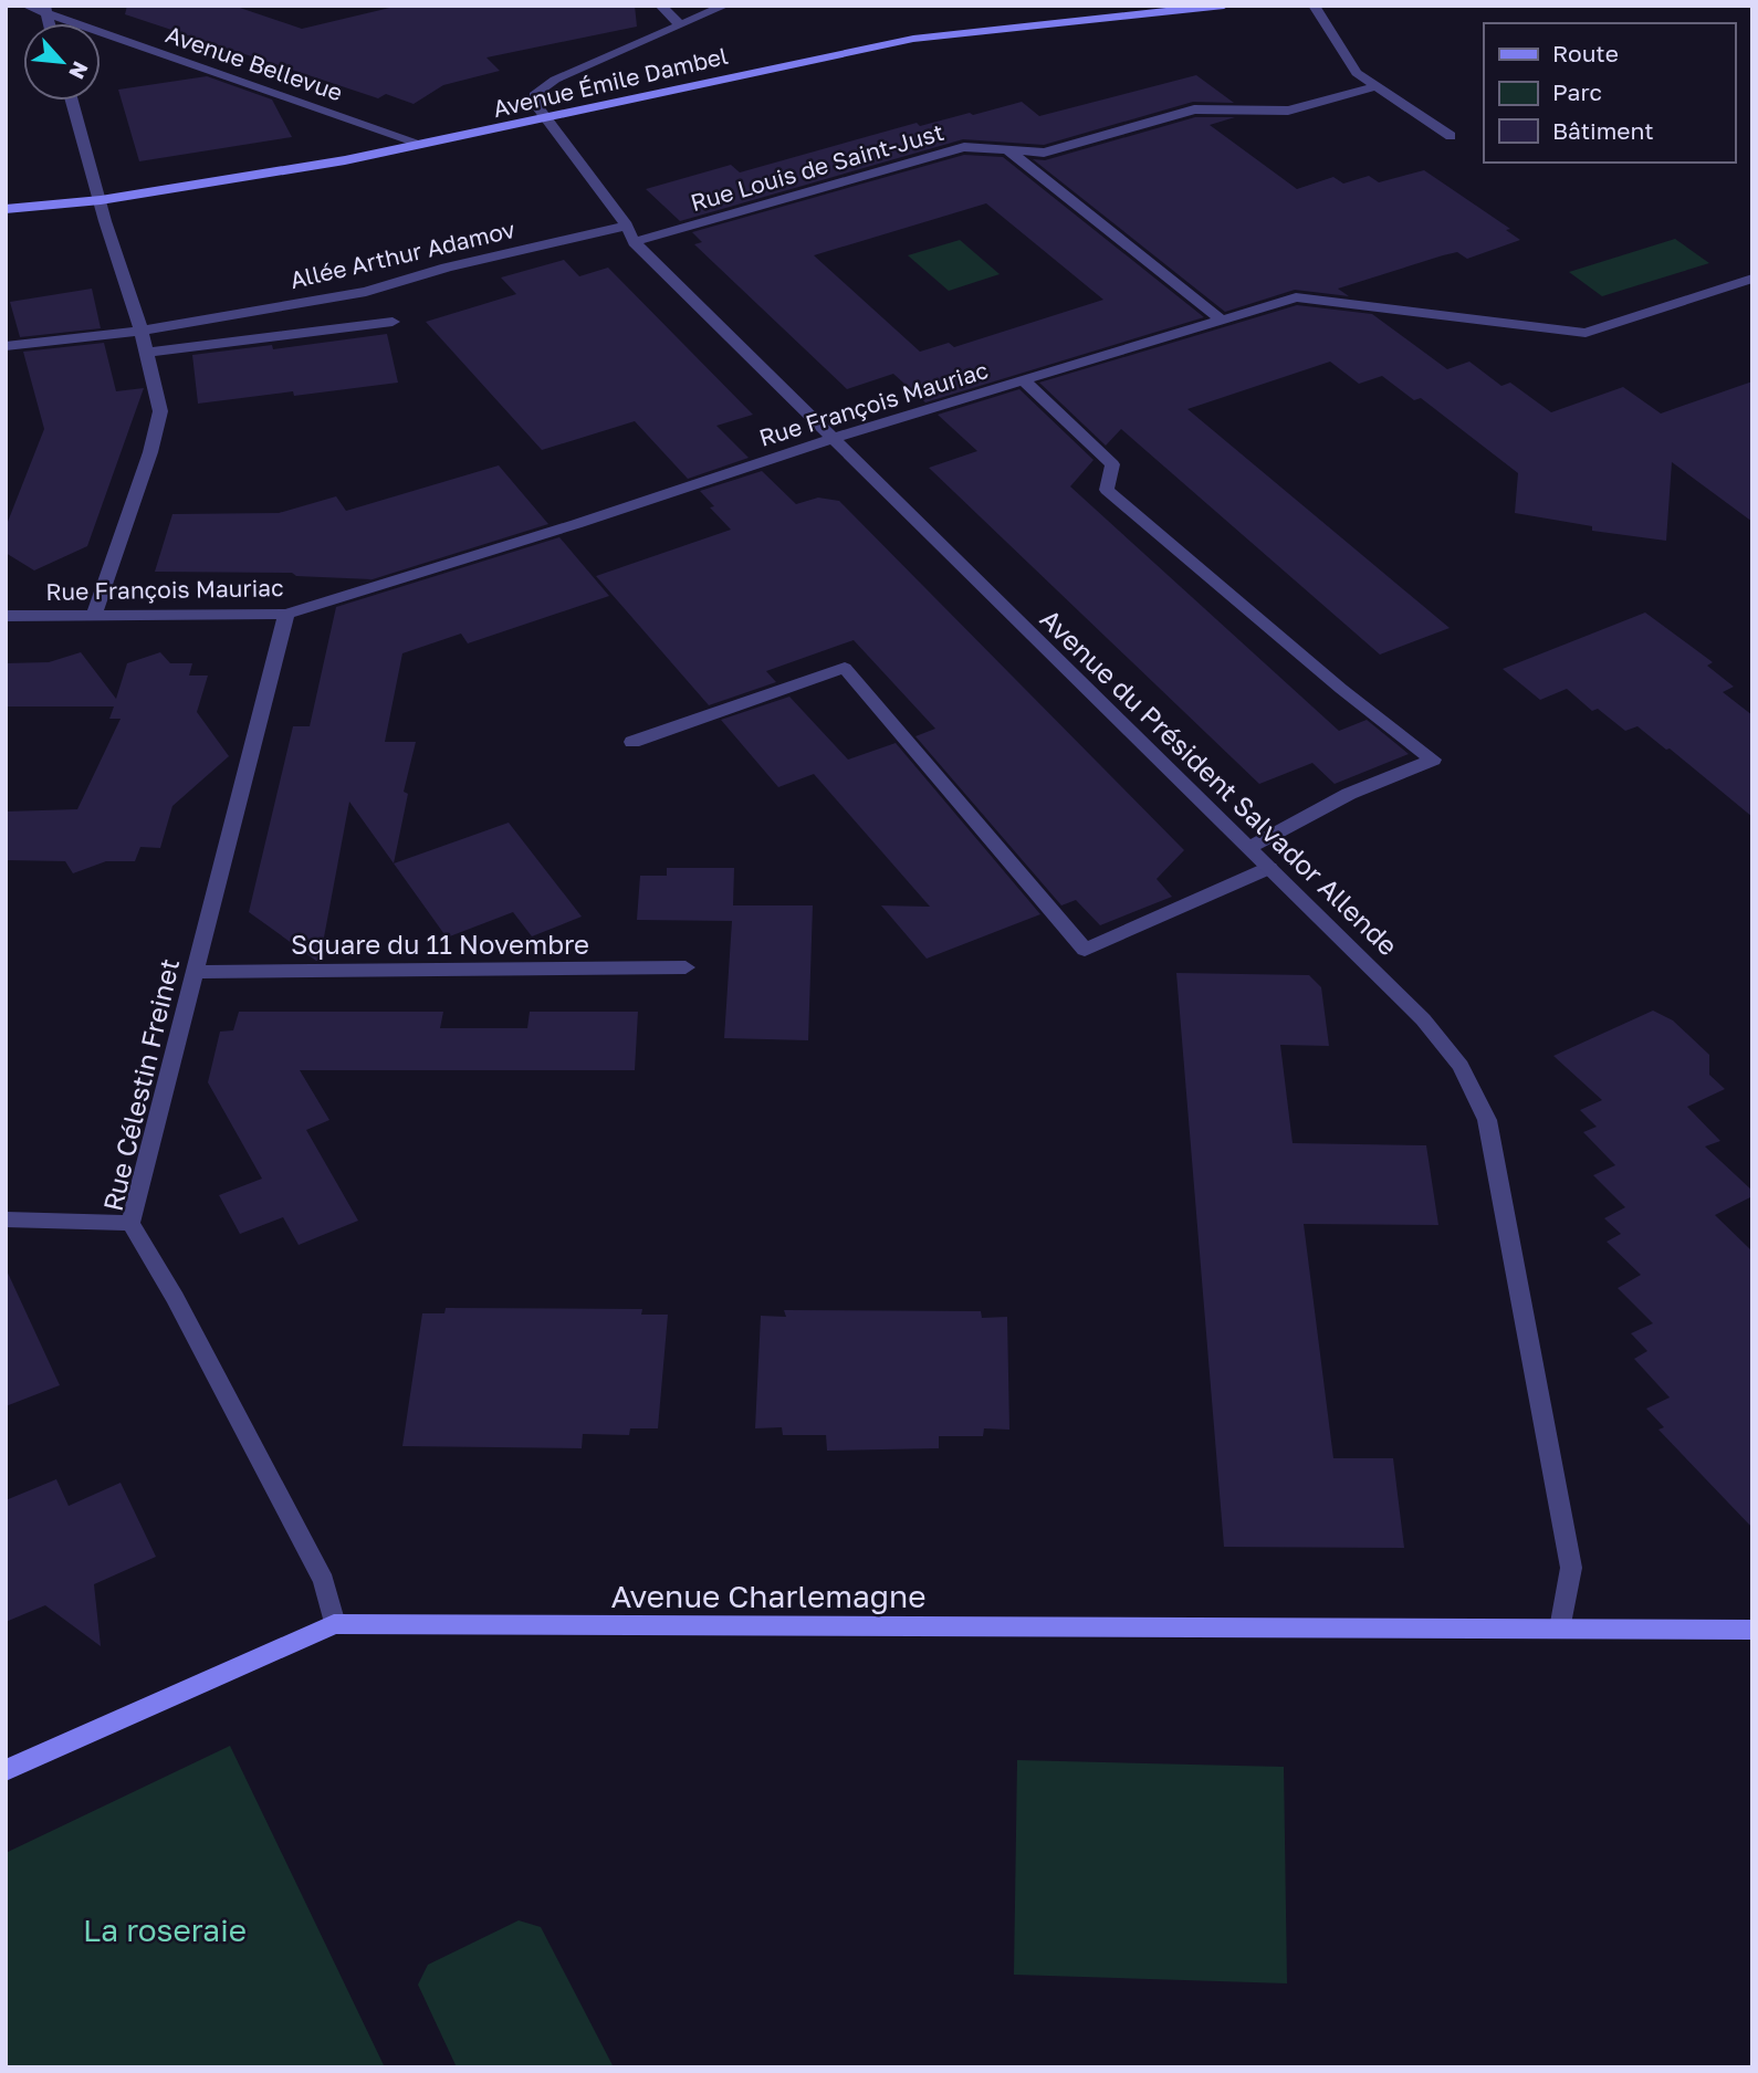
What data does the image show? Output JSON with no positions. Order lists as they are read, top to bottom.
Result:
{
  "streets": {
    "street": [
      "Avenue Bellevue",
      "Avenue Émile Dambel",
      "Rue Louis de Saint-Just",
      "Allée Arthur Adamov",
      "Rue François Mauriac",
      "Avenue du Président Salvador Allende",
      "Square du 11 Novembre",
      "Rue Célestin Freinet",
      "Avenue Charlemagne"
    ]
  },
  "crossings": [
    ["Avenue Bellevue", "Avenue Émile Dambel"],
    ["Avenue Émile Dambel", "Avenue du Président Salvador Allende"],
    ["Rue Louis de Saint-Just", "Allée Arthur Adamov"],
    ["Rue Louis de Saint-Just", "Avenue du Président Salvador Allende"],
    ["Allée Arthur Adamov", "Avenue du Président Salvador Allende"],
    ["Rue François Mauriac", "Avenue du Président Salvador Allende"],
    ["Rue François Mauriac", "Rue Célestin Freinet"],
    ["Avenue du Président Salvador Allende", "Avenue Charlemagne"],
    ["Square du 11 Novembre", "Rue Célestin Freinet"],
    ["Rue Célestin Freinet", "Avenue Charlemagne"]
  ],
  "parks": ["La roseraie"],
  "legend": ["Route", "Parc", "Bâtiment"],
  "north": "bottom right"
}
